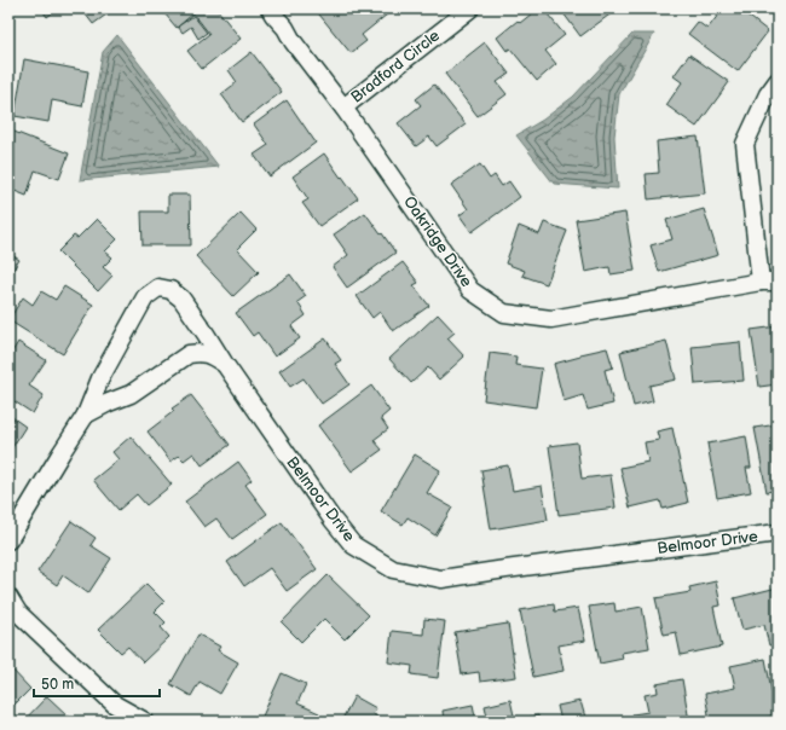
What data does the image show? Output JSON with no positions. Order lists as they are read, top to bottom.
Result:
{
  "streets": {
    "street": ["Bradford Circle", "Oakridge Drive", "Belmoor Drive"]
  },
  "crossings": [
    ["Bradford Circle", "Oakridge Drive"]
  ],
  "scale_bar": "50 m"
}
